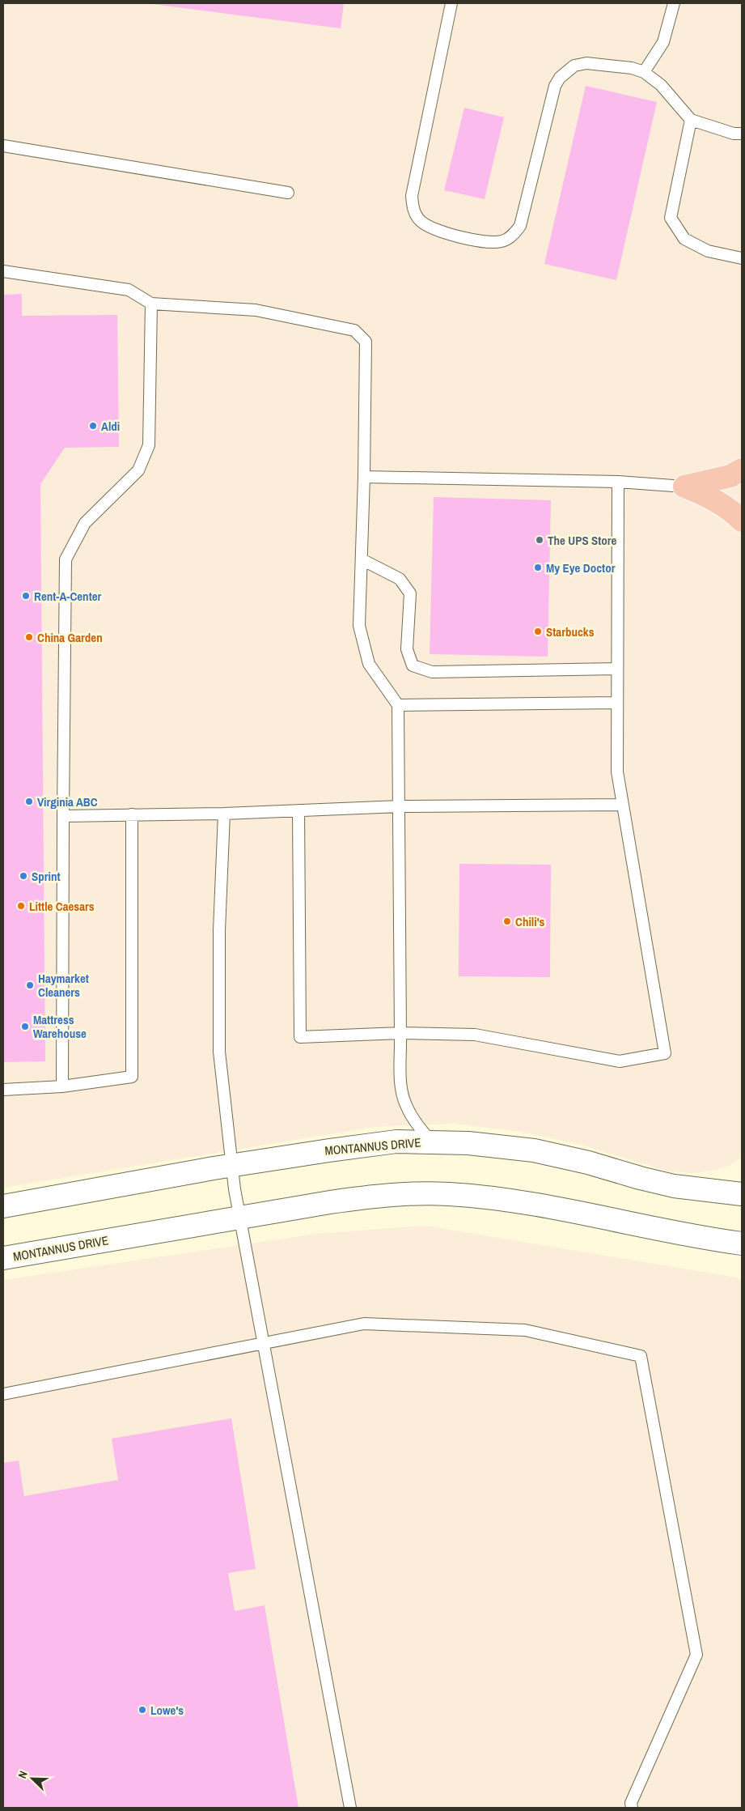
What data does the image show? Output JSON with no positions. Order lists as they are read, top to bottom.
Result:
{
  "streets": {
    "street": ["MONTANNUS DRIVE"]
  },
  "places": [
    "Aldi",
    "The UPS Store",
    "My Eye Doctor",
    "Rent-A-Center",
    "Starbucks",
    "China Garden",
    "Virginia ABC",
    "Sprint",
    "Little Caesars",
    "Chili's",
    "Haymarket Cleaners",
    "Mattress Warehouse",
    "Lowe's"
  ],
  "north": "top left"
}
